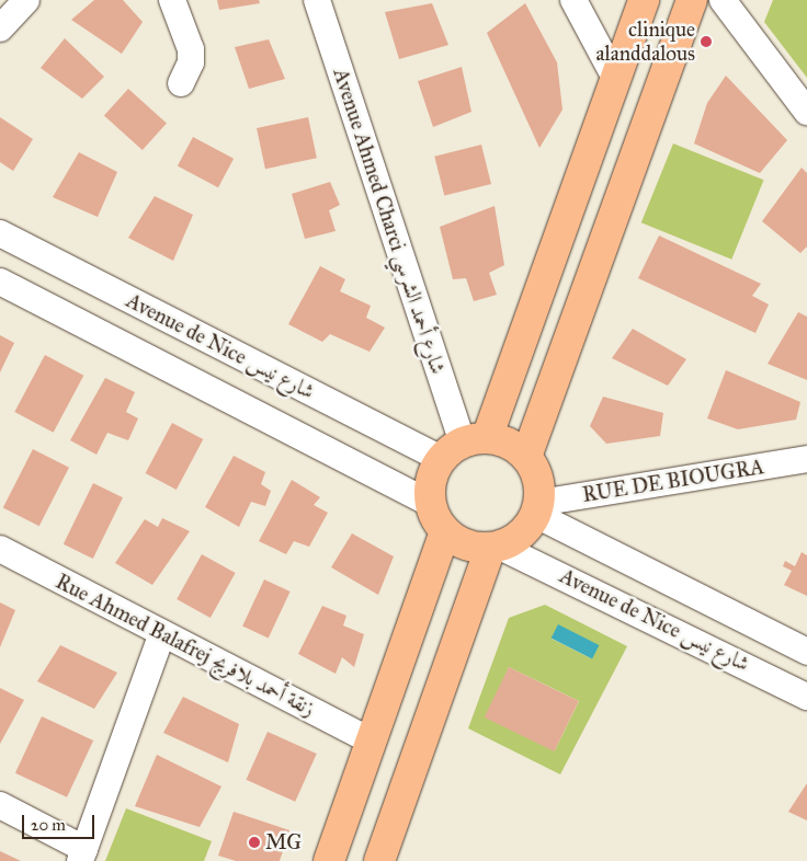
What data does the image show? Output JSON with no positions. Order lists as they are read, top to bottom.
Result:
{
  "streets": {
    "street": [
      "Avenue Ahmed Charci شارع أحمد الشرسي",
      "Avenue de Nice شارع نيس",
      "RUE DE BIOUGRA",
      "Rue Ahmed Balafrej زنقة أحمد بلافريج"
    ]
  },
  "crossings": [
    ["Avenue Ahmed Charci شارع أحمد الشرسي", "Avenue de Nice شارع نيس"],
    ["Avenue Ahmed Charci شارع أحمد الشرسي", "RUE DE BIOUGRA"],
    ["Avenue de Nice شارع نيس", "RUE DE BIOUGRA"]
  ],
  "places": ["clinique alanddalous", "MG"],
  "scale_bar": "20 m"
}
